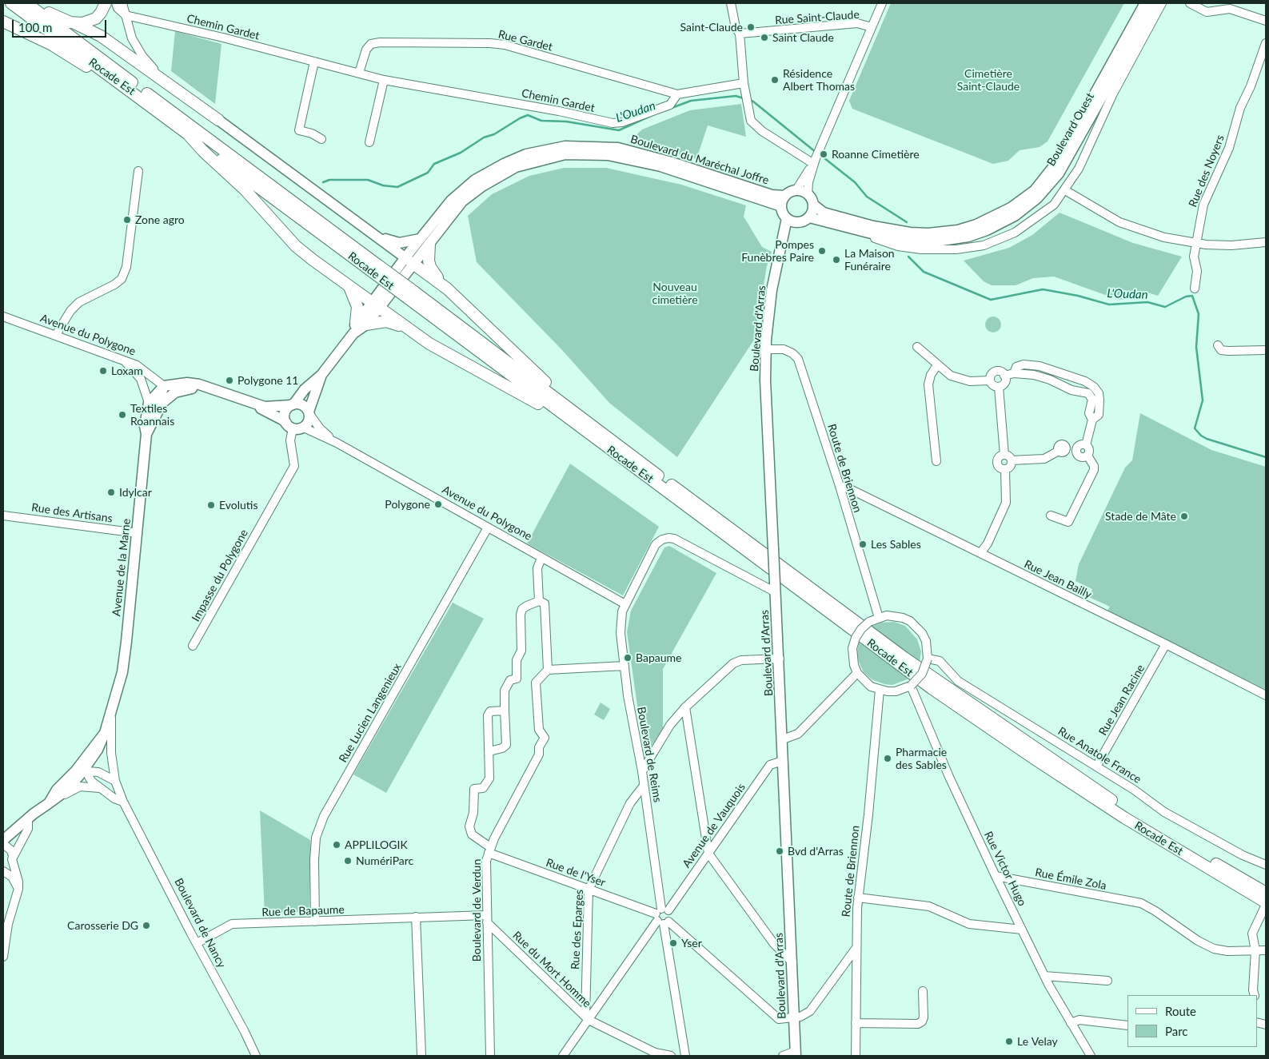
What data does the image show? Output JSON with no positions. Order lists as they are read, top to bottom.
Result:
{
  "streets": {
    "highway": ["Rocade Est"],
    "main road": [
      "Boulevard Ouest",
      "Boulevard du Maréchal Joffre",
      "Boulevard d'Arras",
      "Avenue de la Marne"
    ],
    "street": [
      "Rue Saint-Claude",
      "Chemin Gardet",
      "Rue Gardet",
      "Rue des Noyers",
      "Avenue du Polygone",
      "Route de Briennon",
      "Rue des Artisans",
      "Impasse du Polygone",
      "Rue Jean Bailly",
      "Rue Jean Racine",
      "Rue Lucien Langenieux",
      "Boulevard de Reims",
      "Rue Anatole France",
      "Avenue de Vauquois",
      "Rue Victor Hugo",
      "Rue de l'Yser",
      "Rue Émile Zola",
      "Boulevard de Verdun",
      "Rue de Bapaume",
      "Boulevard de Nancy",
      "Rue des Eparges",
      "Rue du Mort Homme"
    ]
  },
  "crossings": [
    ["Chemin Gardet", "Rue Gardet"],
    ["Boulevard Ouest", "Boulevard du Maréchal Joffre"],
    ["Boulevard Ouest", "Boulevard d'Arras"],
    ["Boulevard du Maréchal Joffre", "Boulevard d'Arras"],
    ["Boulevard du Maréchal Joffre", "Avenue du Polygone"],
    ["Boulevard du Maréchal Joffre", "Impasse du Polygone"],
    ["Boulevard d'Arras", "Route de Briennon"],
    ["Boulevard d'Arras", "Boulevard de Reims"],
    ["Boulevard d'Arras", "Avenue de Vauquois"],
    ["Boulevard d'Arras", "Rue de l'Yser"],
    ["Avenue du Polygone", "Impasse du Polygone"],
    ["Avenue du Polygone", "Rue Lucien Langenieux"],
    ["Avenue du Polygone", "Boulevard de Reims"],
    ["Route de Briennon", "Rue Jean Bailly"],
    ["Route de Briennon", "Rue Anatole France"],
    ["Route de Briennon", "Rue Victor Hugo"],
    ["Rue des Artisans", "Avenue de la Marne"],
    ["Avenue de la Marne", "Boulevard de Nancy"],
    ["Rue Jean Bailly", "Rue Jean Racine"],
    ["Rue Jean Racine", "Rue Anatole France"],
    ["Rue Lucien Langenieux", "Rue de Bapaume"],
    ["Boulevard de Reims", "Avenue de Vauquois"],
    ["Boulevard de Reims", "Rue de l'Yser"],
    ["Boulevard de Reims", "Rue des Eparges"],
    ["Rue Anatole France", "Rue Victor Hugo"],
    ["Avenue de Vauquois", "Rue de l'Yser"],
    ["Avenue de Vauquois", "Rue des Eparges"],
    ["Avenue de Vauquois", "Rue du Mort Homme"],
    ["Rue Victor Hugo", "Rue Émile Zola"],
    ["Rue de l'Yser", "Boulevard de Verdun"],
    ["Rue de l'Yser", "Rue des Eparges"],
    ["Boulevard de Verdun", "Rue de Bapaume"],
    ["Boulevard de Verdun", "Rue du Mort Homme"],
    ["Rue de Bapaume", "Boulevard de Nancy"],
    ["Rue de Bapaume", "Rue du Mort Homme"],
    ["Rue des Eparges", "Rue du Mort Homme"]
  ],
  "water": ["L'Oudan"],
  "parks": ["Cimetière Saint-Claude", "Nouveau cimetière"],
  "places": [
    "Saint-Claude",
    "Saint Claude",
    "Résidence Albert Thomas",
    "Roanne Cimetière",
    "Zone agro",
    "Pompes Funèbres Paire",
    "La Maison Funéraire",
    "Loxam",
    "Polygone 11",
    "Textiles Roannais",
    "Idylcar",
    "Polygone",
    "Evolutis",
    "Stade de Mâte",
    "Les Sables",
    "Bapaume",
    "Pharmacie des Sables",
    "APPLILOGIK",
    "Bvd d'Arras",
    "NumériParc",
    "Carosserie DG",
    "Yser",
    "Le Velay"
  ],
  "legend": ["Route", "Parc"],
  "scale_bar": "100 m"
}
